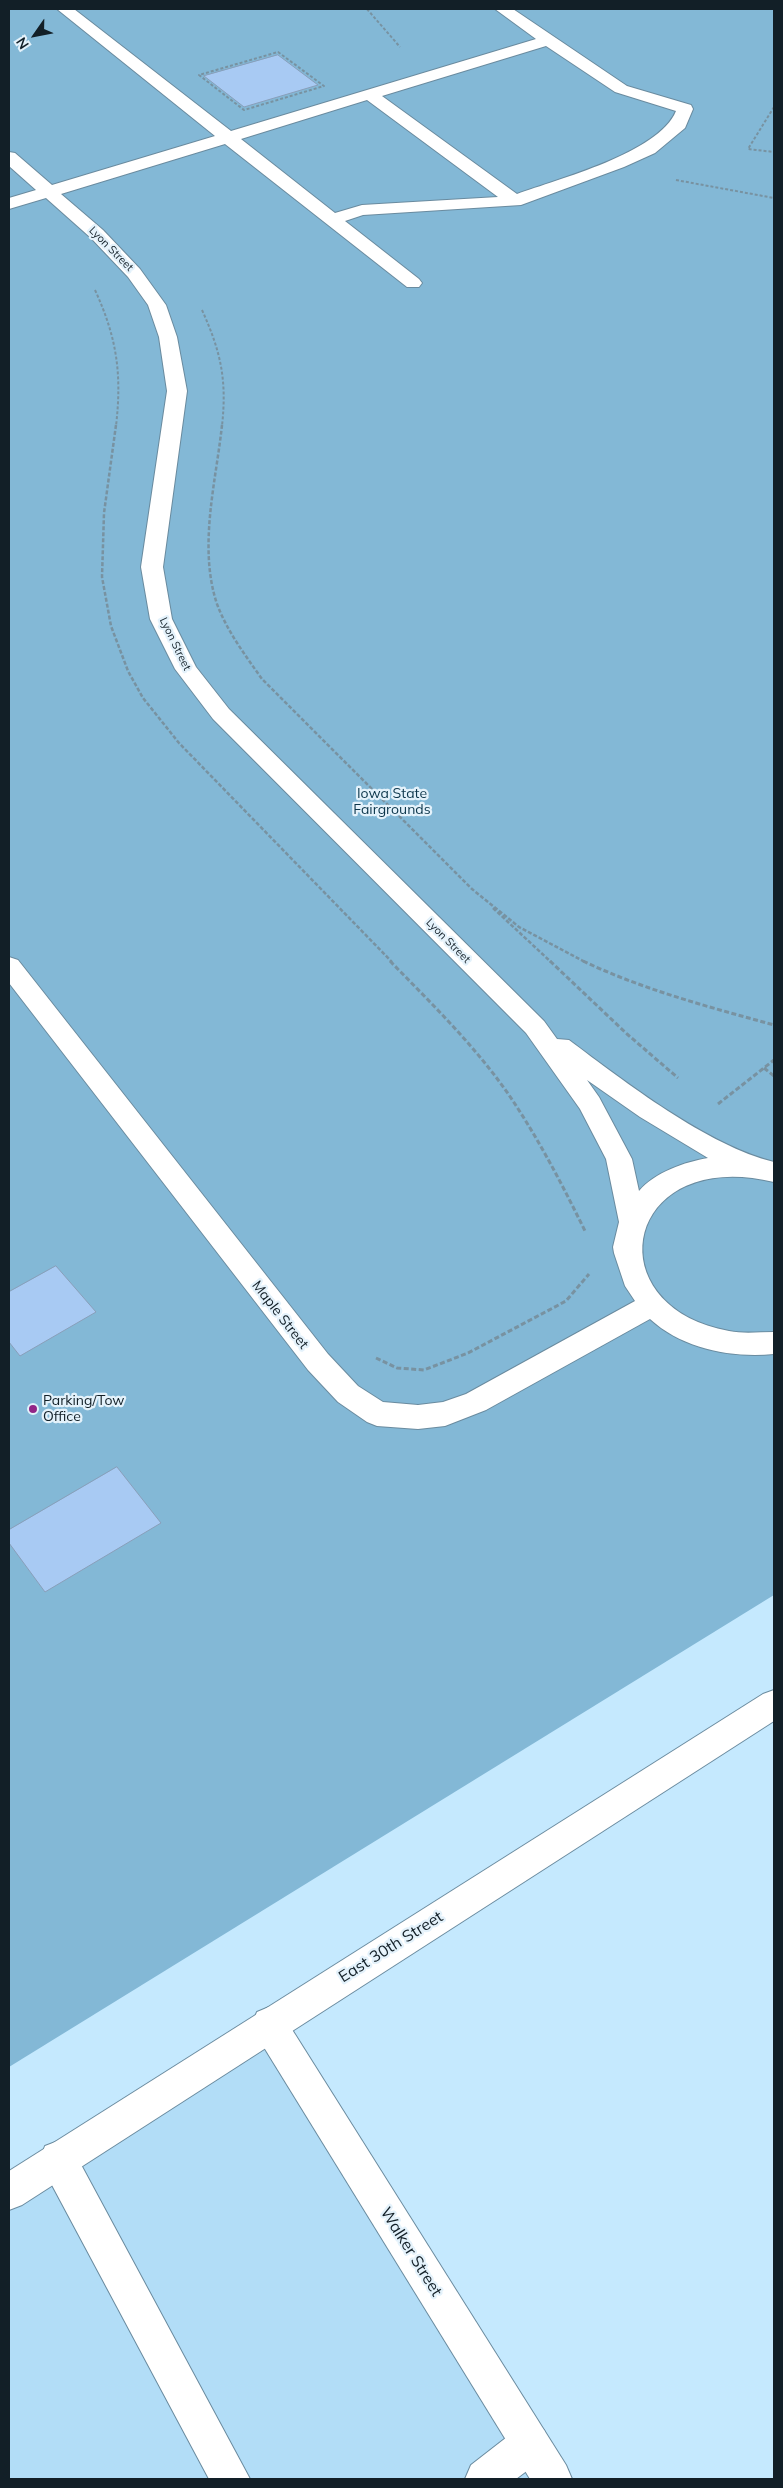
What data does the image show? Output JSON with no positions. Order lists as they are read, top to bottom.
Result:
{
  "streets": {
    "main road": [
      "Lyon Street",
      "Maple Street",
      "East 30th Street",
      "Walker Street"
    ]
  },
  "crossings": [
    ["East 30th Street", "Walker Street"]
  ],
  "parks": ["Iowa State Fairgrounds"],
  "places": ["Parking/Tow Office"],
  "north": "bottom left"
}
